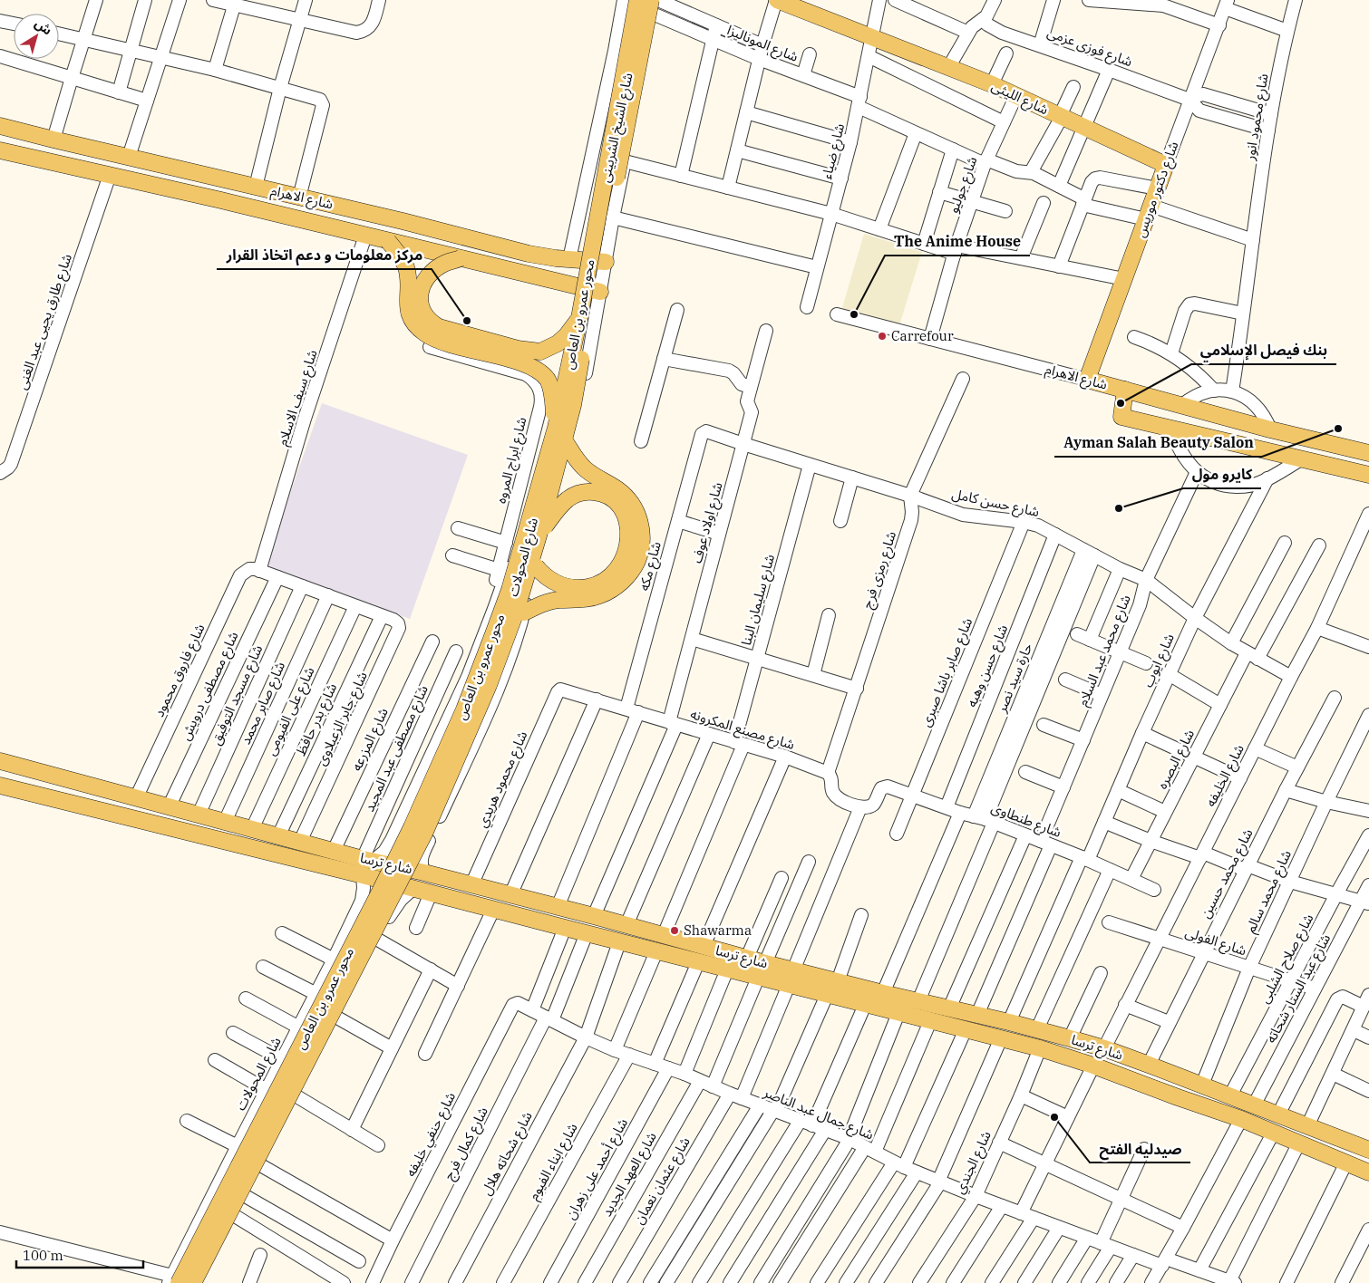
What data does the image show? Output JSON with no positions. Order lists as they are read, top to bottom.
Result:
{
  "streets": {
    "main road": [
      "شارع الليثى",
      "شارع دكتور موريس",
      "شارع الاهرام",
      "محور عمرو بن العاص",
      "شارع ترسا"
    ],
    "street": [
      "شارع الموناليزا",
      "شارع فوزى عزمى",
      "شارع محمود انور",
      "شارع الشيخ الشربينى",
      "شارع ضياء",
      "شارع جوليو",
      "شارع طارق يحيى عبد الغنى",
      "شارع سيف الاسلام",
      "شارع ابراج المروه",
      "شارع حسن كامل",
      "شارع اولاد عوف",
      "شارع المحولات",
      "شارع مكه",
      "شارع رمزى فرج",
      "شارع سليمان البنا",
      "شارع محمد عبد السلام",
      "شارع ايوب",
      "شارع حسن وهبه",
      "شارع فاروق محمود",
      "شارع صابر باشا صبرى",
      "شارع مصطفى درويش",
      "شارع مسجد التوفيق",
      "شارع صابر محمد",
      "شارع على الفيومى",
      "شارع جابر الزعبلاوى",
      "شارع بدر حافظ",
      "شارع مصنع المكرونه",
      "شارع المزرعه",
      "شارع مصطفى عبد المجيد",
      "شارع البصره",
      "شارع الخليفه",
      "شارع محمود هريدي",
      "شارع طنطاوى",
      "شارع محمد حسين",
      "شارع محمد سالم",
      "شارع الفولى",
      "شارع صلاح الشلبى",
      "شارع عبد الستار شحاته",
      "شارع جمال عبد الناصر",
      "شارع حنفي خليفه",
      "شارع كمال فرج",
      "شارع شحاته هلال",
      "شارع ابناء الفيوم",
      "شارع الجندي",
      "شارع أحمد على زهران",
      "شارع العهد الجديد",
      "شارع عثمان نعمان"
    ]
  },
  "crossings": [
    ["شارع الموناليزا", "شارع محمود انور"],
    ["شارع الموناليزا", "شارع الشيخ الشربينى"],
    ["شارع الموناليزا", "شارع ضياء"],
    ["شارع الموناليزا", "شارع جوليو"],
    ["شارع الموناليزا", "شارع دكتور موريس"],
    ["شارع الموناليزا", "محور عمرو بن العاص"],
    ["شارع فوزى عزمى", "شارع محمود انور"],
    ["شارع فوزى عزمى", "شارع دكتور موريس"],
    ["شارع الليثى", "شارع ضياء"],
    ["شارع الليثى", "شارع جوليو"],
    ["شارع الليثى", "شارع دكتور موريس"],
    ["شارع الشيخ الشربينى", "شارع الاهرام"],
    ["شارع الشيخ الشربينى", "محور عمرو بن العاص"],
    ["شارع الشيخ الشربينى", "شارع المحولات"],
    ["شارع جوليو", "شارع الاهرام"],
    ["شارع دكتور موريس", "شارع الاهرام"],
    ["شارع الاهرام", "شارع طارق يحيى عبد الغنى"],
    ["شارع الاهرام", "شارع سيف الاسلام"],
    ["شارع الاهرام", "شارع المحولات"],
    ["محور عمرو بن العاص", "شارع المحولات"],
    ["شارع سيف الاسلام", "شارع فاروق محمود"],
    ["شارع سيف الاسلام", "شارع جابر الزعبلاوى"],
    ["شارع ابراج المروه", "شارع المحولات"],
    ["شارع حسن كامل", "شارع اولاد عوف"],
    ["شارع حسن كامل", "شارع مكه"],
    ["شارع حسن كامل", "شارع رمزى فرج"],
    ["شارع حسن كامل", "شارع سليمان البنا"],
    ["شارع حسن كامل", "شارع محمد عبد السلام"],
    ["شارع حسن كامل", "شارع ايوب"],
    ["شارع حسن كامل", "شارع حسن وهبه"],
    ["شارع حسن كامل", "شارع صابر باشا صبرى"],
    ["شارع حسن كامل", "شارع البصره"],
    ["شارع حسن كامل", "شارع الخليفه"],
    ["شارع اولاد عوف", "شارع مصنع المكرونه"],
    ["شارع اولاد عوف", "شارع ترسا"],
    ["شارع المحولات", "شارع مصطفى عبد المجيد"],
    ["شارع المحولات", "شارع ترسا"],
    ["شارع مكه", "شارع مصنع المكرونه"],
    ["شارع مكه", "شارع ترسا"],
    ["شارع رمزى فرج", "شارع مصنع المكرونه"],
    ["شارع سليمان البنا", "شارع مصنع المكرونه"],
    ["شارع سليمان البنا", "شارع ترسا"],
    ["شارع محمد عبد السلام", "شارع طنطاوى"],
    ["شارع محمد عبد السلام", "شارع ترسا"],
    ["شارع ايوب", "شارع طنطاوى"],
    ["شارع ايوب", "شارع ترسا"],
    ["شارع حسن وهبه", "شارع طنطاوى"],
    ["شارع فاروق محمود", "شارع جابر الزعبلاوى"],
    ["شارع فاروق محمود", "شارع ترسا"],
    ["شارع صابر باشا صبرى", "شارع طنطاوى"],
    ["شارع مصطفى درويش", "شارع جابر الزعبلاوى"],
    ["شارع مصطفى درويش", "شارع ترسا"],
    ["شارع مسجد التوفيق", "شارع جابر الزعبلاوى"],
    ["شارع مسجد التوفيق", "شارع ترسا"],
    ["شارع صابر محمد", "شارع جابر الزعبلاوى"],
    ["شارع صابر محمد", "شارع ترسا"],
    ["شارع على الفيومى", "شارع جابر الزعبلاوى"],
    ["شارع على الفيومى", "شارع ترسا"],
    ["شارع جابر الزعبلاوى", "شارع بدر حافظ"],
    ["شارع جابر الزعبلاوى", "شارع ترسا"],
    ["شارع بدر حافظ", "شارع ترسا"],
    ["شارع مصنع المكرونه", "شارع محمود هريدي"],
    ["شارع المزرعه", "شارع ترسا"],
    ["شارع مصطفى عبد المجيد", "شارع ترسا"],
    ["شارع البصره", "شارع طنطاوى"],
    ["شارع الخليفه", "شارع ترسا"],
    ["شارع الخليفه", "شارع الفولى"],
    ["شارع محمود هريدي", "شارع ترسا"],
    ["شارع طنطاوى", "شارع عثمان نعمان"],
    ["شارع ترسا", "شارع محمد حسين"],
    ["شارع ترسا", "شارع محمد سالم"],
    ["شارع ترسا", "شارع صلاح الشلبى"],
    ["شارع ترسا", "شارع عبد الستار شحاته"],
    ["شارع ترسا", "شارع كمال فرج"],
    ["شارع ترسا", "شارع شحاته هلال"],
    ["شارع ترسا", "شارع الجندي"],
    ["شارع ترسا", "شارع عثمان نعمان"],
    ["شارع محمد حسين", "شارع الفولى"],
    ["شارع محمد سالم", "شارع الفولى"],
    ["شارع الفولى", "شارع صلاح الشلبى"],
    ["شارع الفولى", "شارع عبد الستار شحاته"],
    ["شارع جمال عبد الناصر", "شارع حنفي خليفه"],
    ["شارع جمال عبد الناصر", "شارع كمال فرج"],
    ["شارع جمال عبد الناصر", "شارع شحاته هلال"],
    ["شارع جمال عبد الناصر", "شارع ابناء الفيوم"],
    ["شارع جمال عبد الناصر", "شارع الجندي"],
    ["شارع جمال عبد الناصر", "شارع أحمد على زهران"],
    ["شارع جمال عبد الناصر", "شارع العهد الجديد"],
    ["شارع جمال عبد الناصر", "شارع عثمان نعمان"]
  ],
  "places": [
    "The Anime House",
    "مركز معلومات و دعم اتخاذ القرار",
    "Carrefour",
    "بنك فيصل الإسلامي",
    "Ayman Salah Beauty Salon",
    "كايرو مول",
    "Shawarma",
    "صيدليه الفتح"
  ],
  "scale_bar": "100 m",
  "north": "top right"
}
